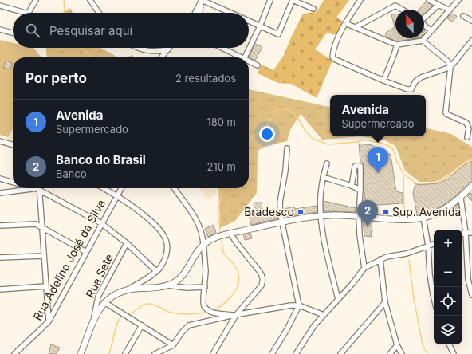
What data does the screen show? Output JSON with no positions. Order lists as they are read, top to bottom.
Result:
{
  "streets": {
    "street": ["Rua Adelino José da Silva", "Rua Sete"]
  },
  "places": ["Bradesco", "Sup. Avenida"],
  "north": "top",
  "page": {
    "search": "Pesquisar aqui",
    "heading": ["Por perto", "2 resultados"],
    "popup": ["Avenida", "Supermercado"],
    "list": [
      {
        "mark": "1",
        "name": "Avenida",
        "note": "Supermercado",
        "value": "180 m"
      },
      {
        "mark": "2",
        "name": "Banco do Brasil",
        "note": "Banco",
        "value": "210 m"
      }
    ],
    "pins": ["1", "2"],
    "map_buttons": ["+", "−"]
  }
}
